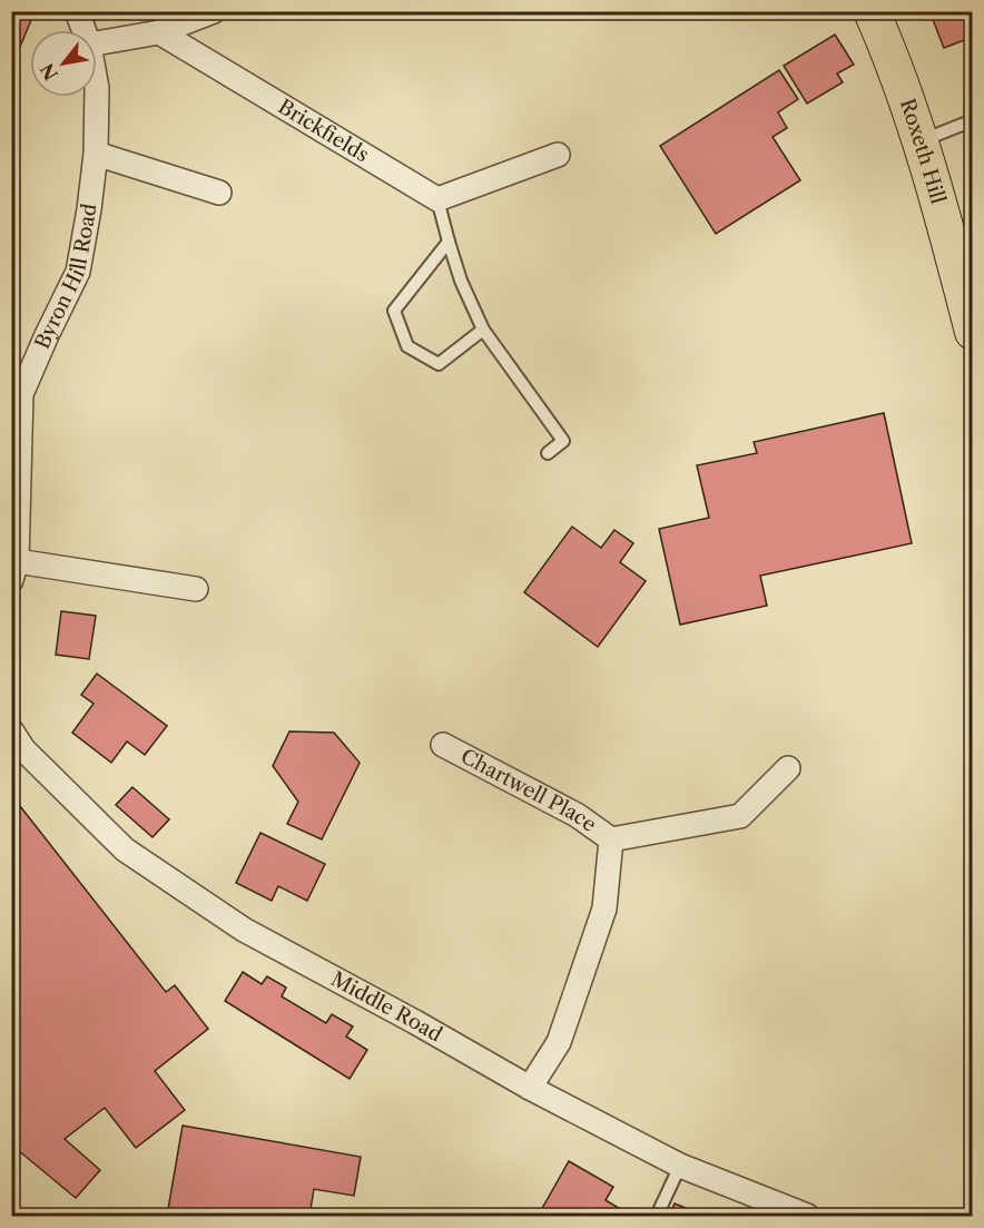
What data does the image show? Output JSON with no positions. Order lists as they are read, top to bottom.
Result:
{
  "streets": {
    "main road": ["Roxeth Hill"],
    "street": [
      "Brickfields",
      "Byron Hill Road",
      "Chartwell Place",
      "Middle Road"
    ]
  },
  "crossings": [
    ["Chartwell Place", "Middle Road"]
  ],
  "north": "bottom left"
}
